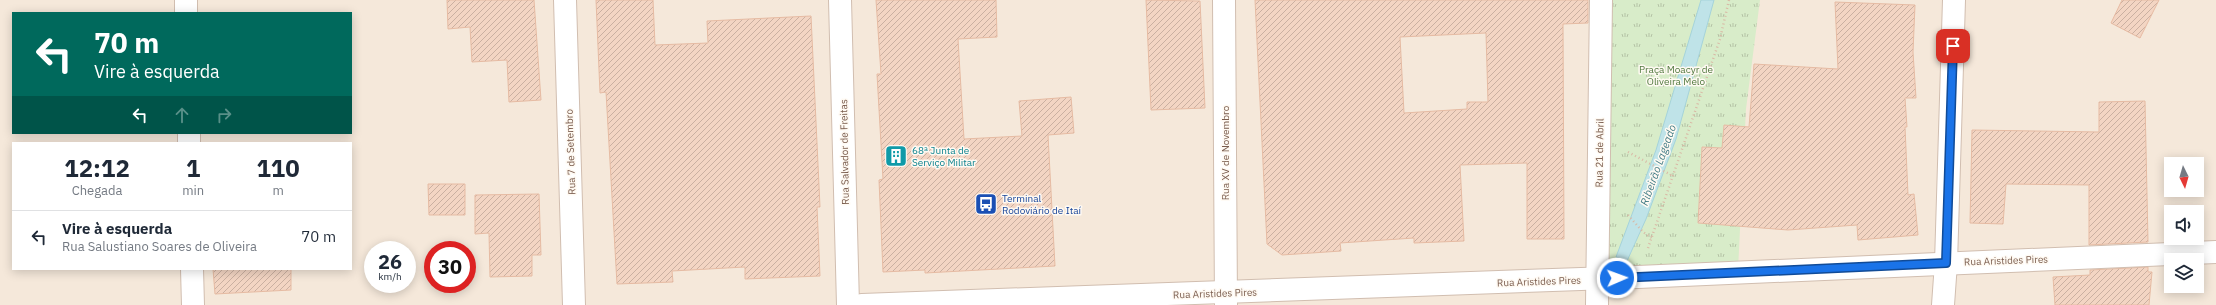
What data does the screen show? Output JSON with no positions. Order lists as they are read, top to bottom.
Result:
{
  "streets": {
    "street": [
      "Rua 7 de Setembro",
      "Rua Salvador de Freitas",
      "Rua XV de Novembro",
      "Rua 21 de Abril",
      "Rua Aristides Pires"
    ]
  },
  "crossings": [
    ["Rua XV de Novembro", "Rua Aristides Pires"],
    ["Rua 21 de Abril", "Rua Aristides Pires"]
  ],
  "water": ["Ribeirão Lageado"],
  "parks": ["Praça Moacyr de Oliveira Melo"],
  "places": {
    "building": ["68ª Junta de Serviço Militar"],
    "bus stop": ["Terminal Rodoviário de Itaí"]
  },
  "north": "bottom",
  "page": {
    "turn": ["70 m", "Vire à esquerda"],
    "eta": [
      "12:12",
      "Chegada",
      "1",
      "min",
      "110",
      "m"
    ],
    "list": [
      {
        "name": "Vire à esquerda",
        "note": "Rua Salustiano Soares de Oliveira",
        "value": "70 m"
      }
    ],
    "speed": "26 km/h",
    "limit": "30"
  }
}
